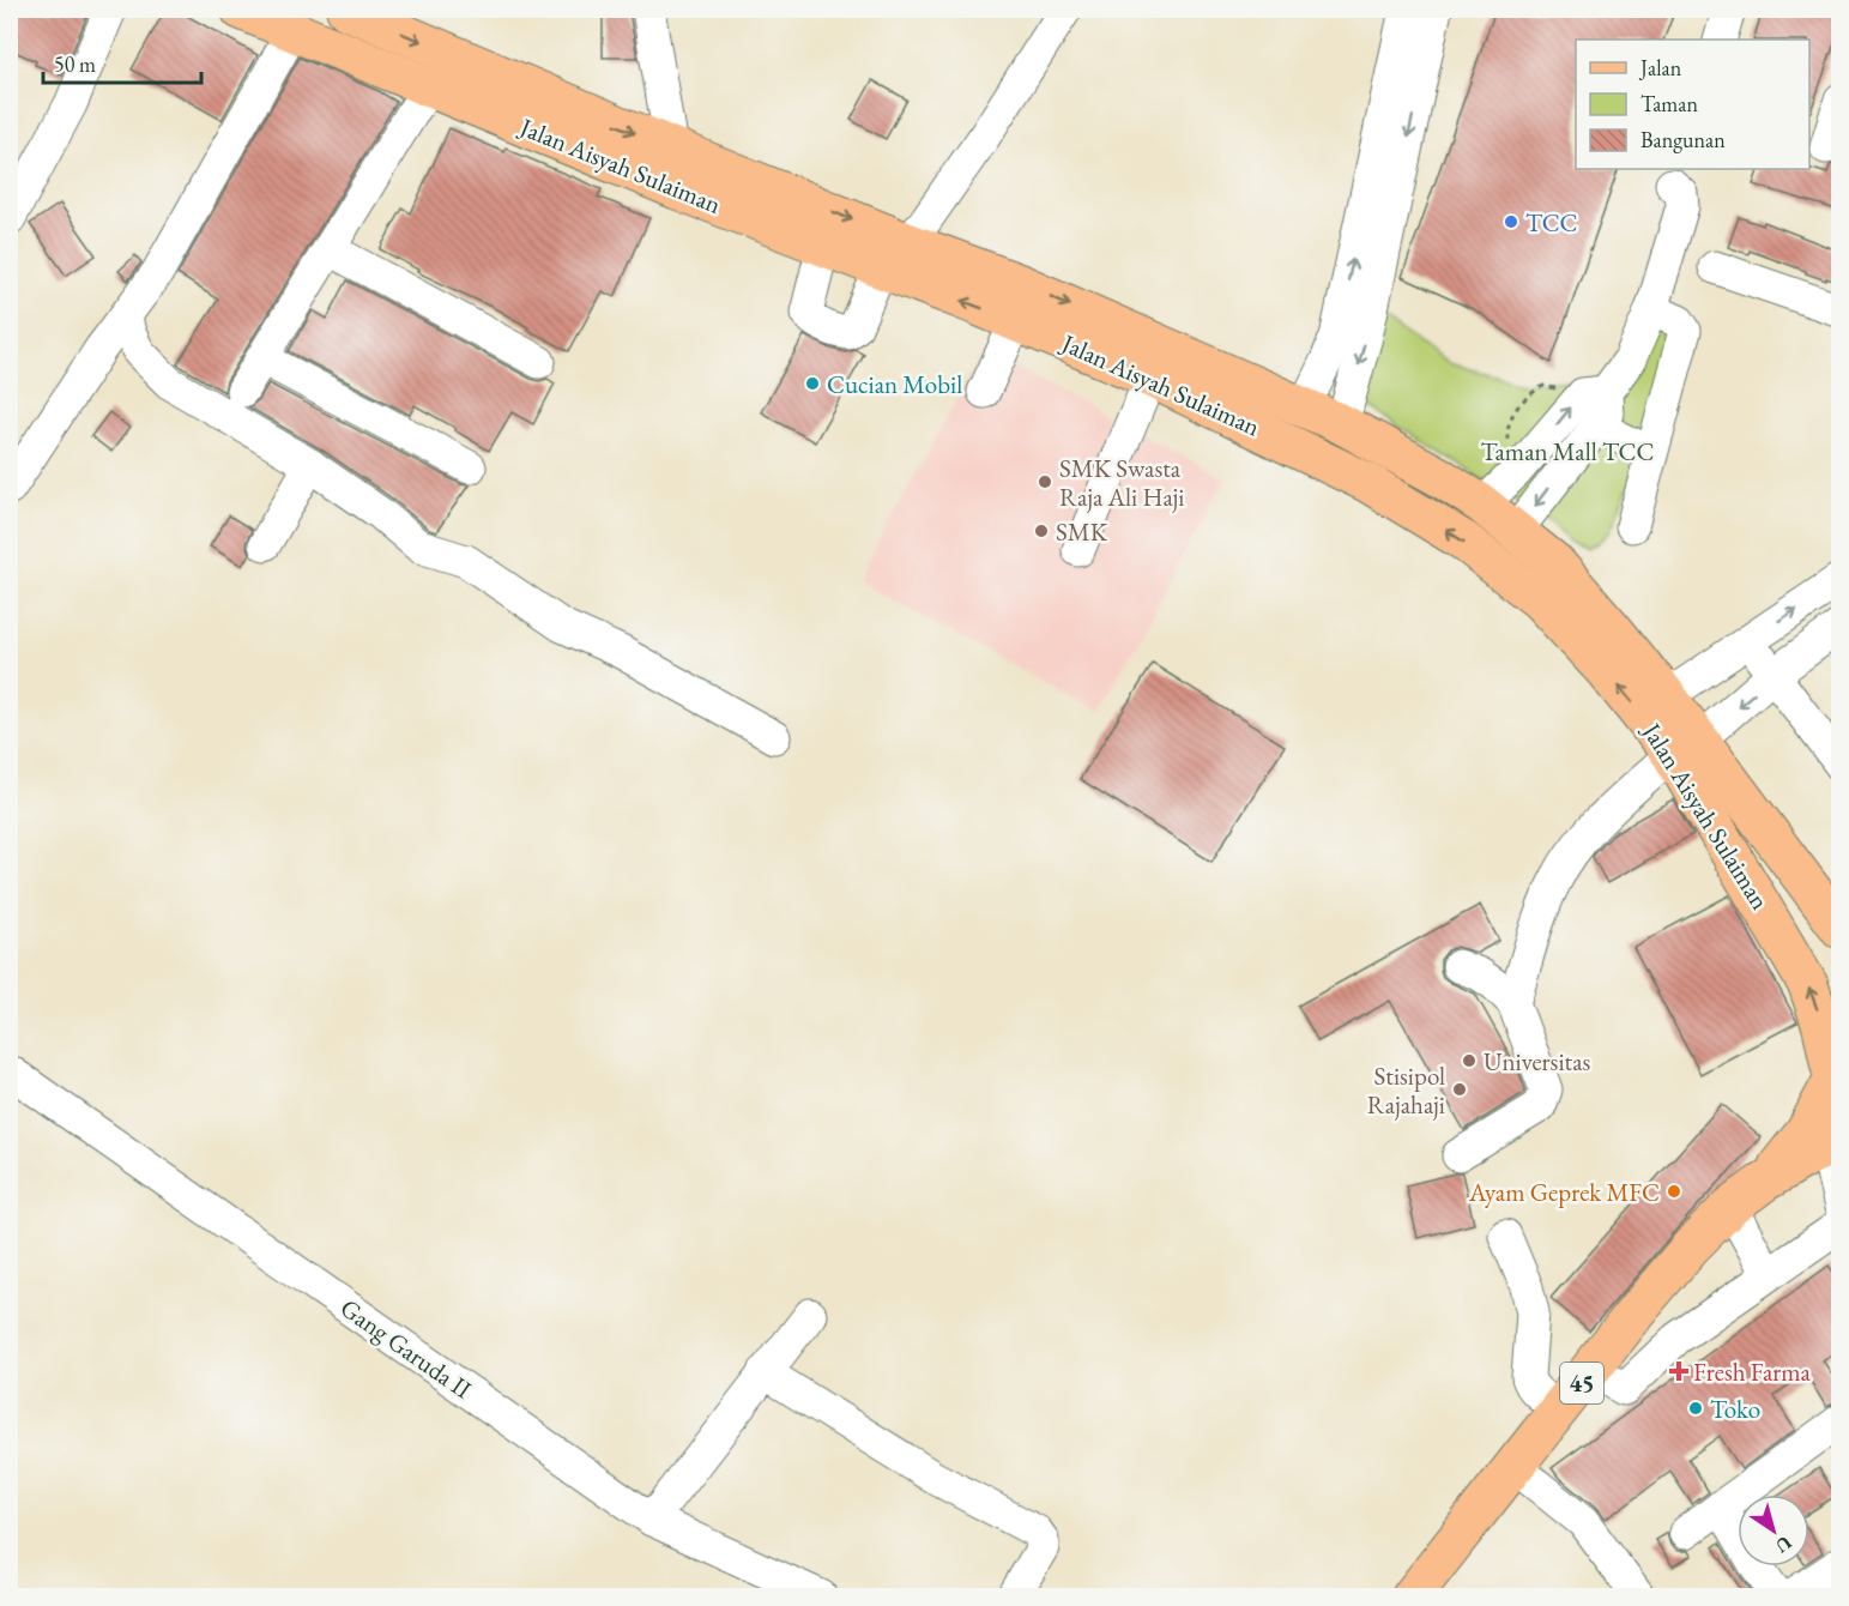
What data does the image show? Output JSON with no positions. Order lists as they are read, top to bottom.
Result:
{
  "streets": {
    "main road": ["Jalan Aisyah Sulaiman", "45"],
    "street": ["Gang Garuda II"]
  },
  "crossings": [
    ["Jalan Aisyah Sulaiman", "45"]
  ],
  "parks": ["Taman Mall TCC"],
  "places": {
    "other": [
      "TCC",
      "Cucian Mobil",
      "SMK Swasta Raja Ali Haji",
      "SMK",
      "Universitas",
      "Stisipol Rajahaji",
      "Ayam Geprek MFC",
      "Toko"
    ],
    "health": ["Fresh Farma"]
  },
  "legend": ["Jalan", "Taman", "Bangunan"],
  "scale_bar": "50 m",
  "north": "bottom right"
}
